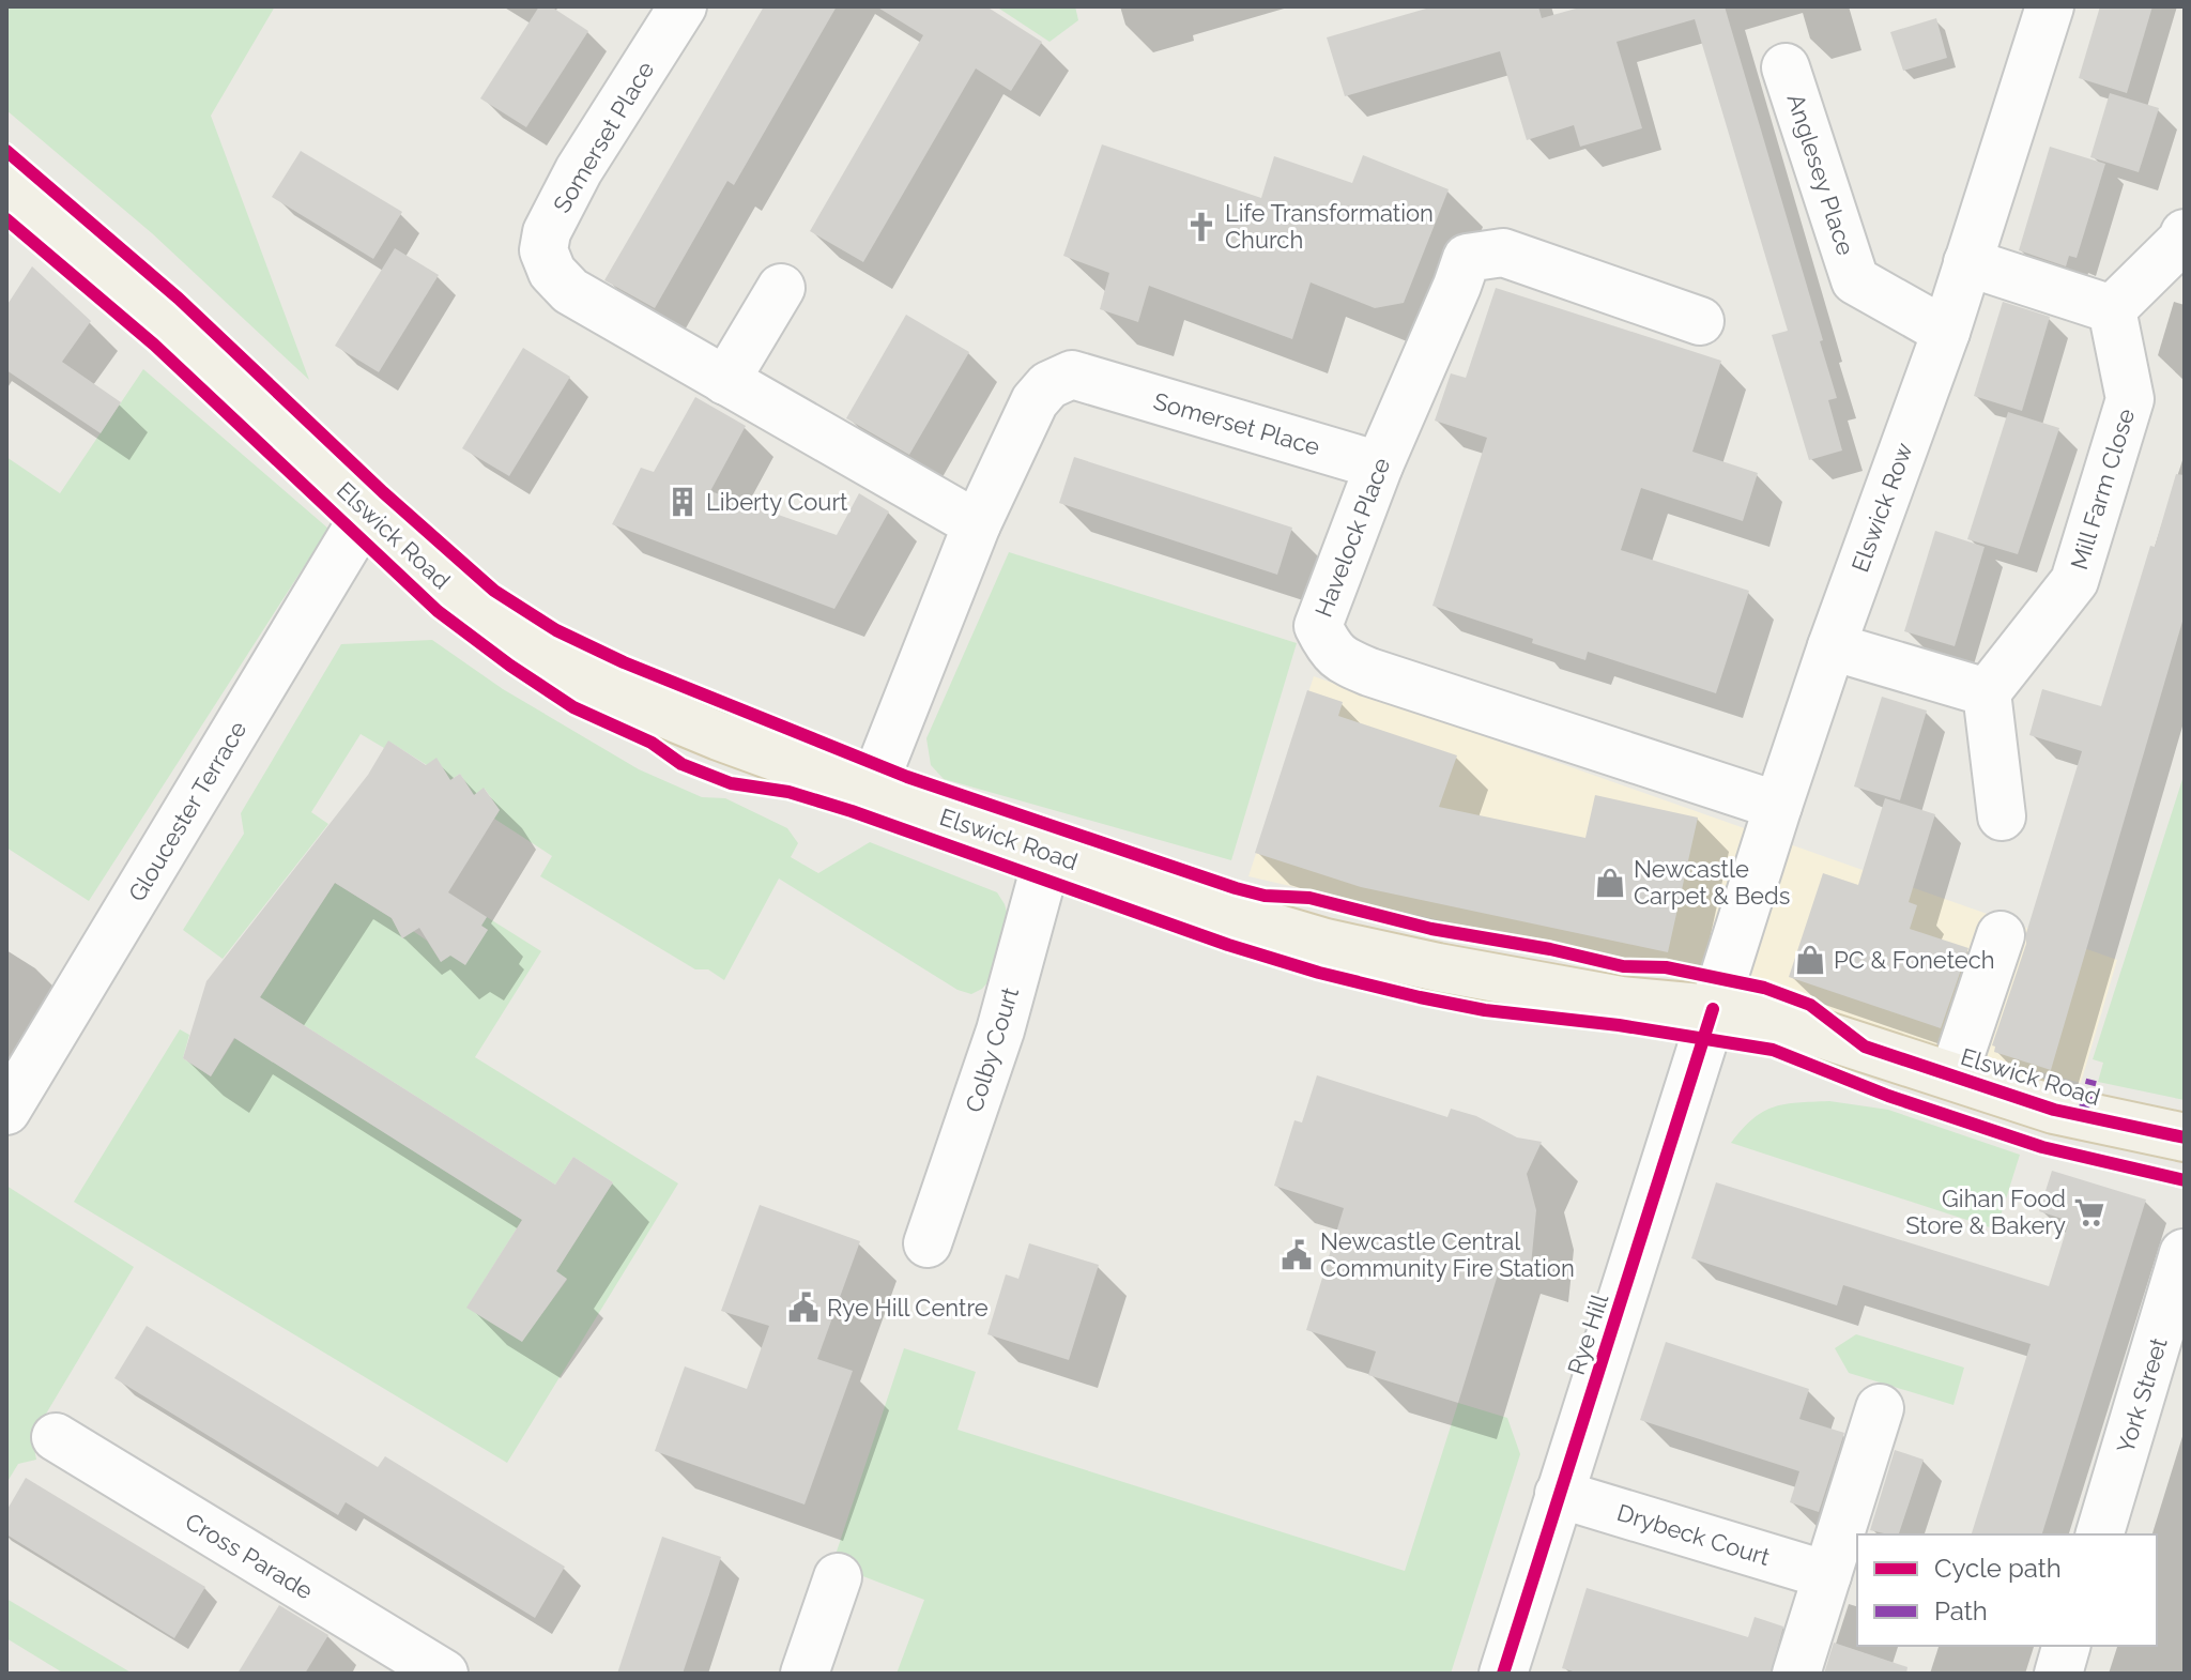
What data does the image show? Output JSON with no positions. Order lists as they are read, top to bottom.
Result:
{
  "streets": {
    "main road": ["Elswick Road"],
    "street": [
      "Somerset Place",
      "Anglesey Place",
      "Mill Farm Close",
      "Elswick Row",
      "Havelock Place",
      "Gloucester Terrace",
      "Colby Court",
      "Rye Hill",
      "York Street",
      "Drybeck Court",
      "Cross Parade"
    ]
  },
  "crossings": [
    ["Somerset Place", "Elswick Road"],
    ["Somerset Place", "Havelock Place"],
    ["Anglesey Place", "Elswick Row"],
    ["Elswick Row", "Elswick Road"],
    ["Elswick Row", "Havelock Place"],
    ["Elswick Row", "Rye Hill"],
    ["Elswick Road", "Gloucester Terrace"],
    ["Elswick Road", "Colby Court"],
    ["Elswick Road", "Rye Hill"],
    ["Rye Hill", "Drybeck Court"]
  ],
  "places": {
    "church": ["Life Transformation Church"],
    "building": ["Liberty Court"],
    "shop": ["Newcastle Carpet & Beds", "PC & Fonetech"],
    "supermarket": ["Gihan Food Store & Bakery"],
    "public building": ["Newcastle Central Community Fire Station", "Rye Hill Centre"]
  },
  "legend": ["Cycle path", "Path"]
}
